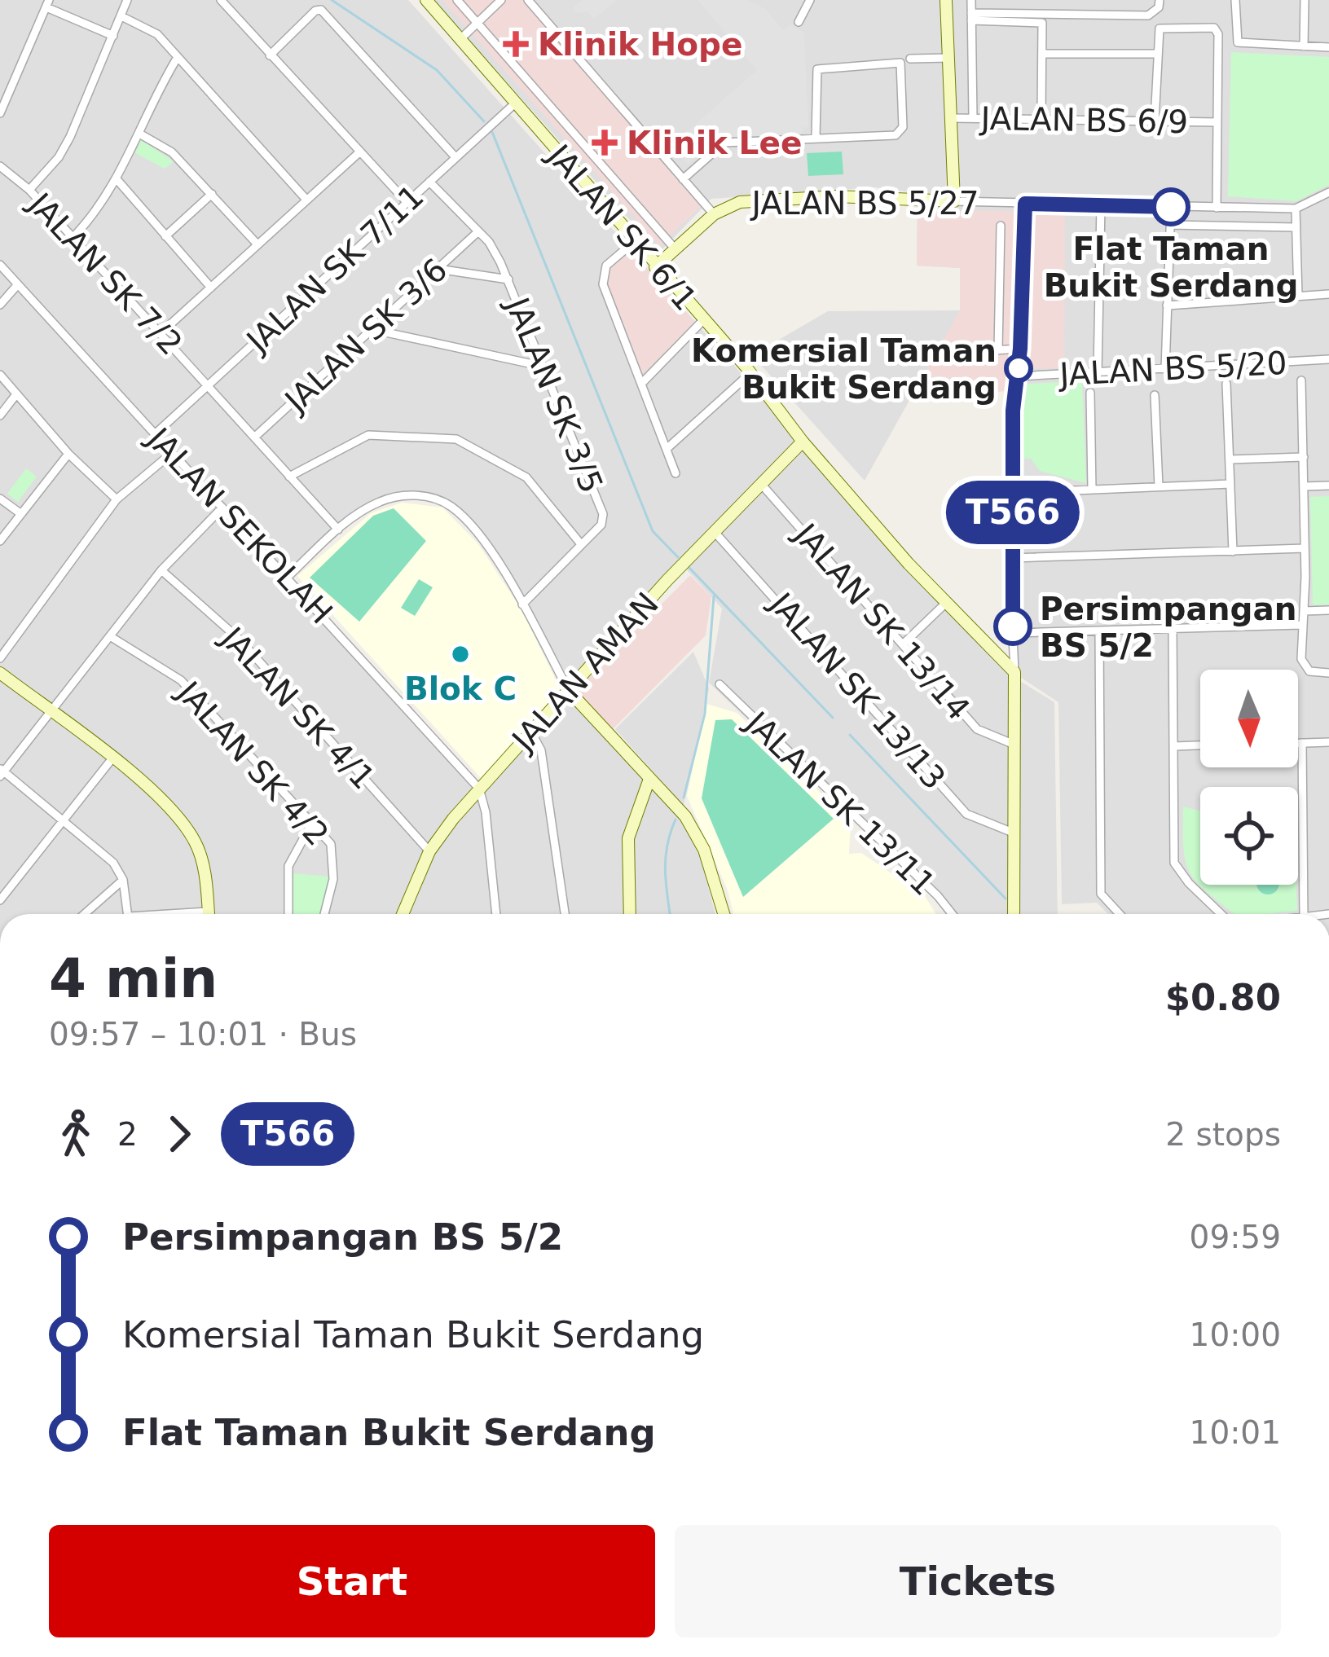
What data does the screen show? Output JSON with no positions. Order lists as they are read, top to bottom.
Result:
{
  "streets": {
    "street": [
      "JALAN BS 6/9",
      "JALAN BS 5/27",
      "JALAN SK 6/1",
      "JALAN SK 7/11",
      "JALAN SK 7/2",
      "JALAN SK 3/6",
      "JALAN BS 5/20",
      "JALAN SK 3/5",
      "JALAN SEKOLAH",
      "JALAN SK 13/14",
      "JALAN AMAN",
      "JALAN SK 13/13",
      "JALAN SK 4/1",
      "JALAN SK 4/2",
      "JALAN SK 13/11"
    ]
  },
  "crossings": [
    ["JALAN BS 5/27", "JALAN SK 6/1"],
    ["JALAN SK 6/1", "JALAN SK 7/11"],
    ["JALAN SK 6/1", "JALAN AMAN"],
    ["JALAN SK 7/11", "JALAN SK 7/2"],
    ["JALAN SK 7/11", "JALAN SK 3/5"],
    ["JALAN SK 7/11", "JALAN SEKOLAH"],
    ["JALAN SK 7/2", "JALAN SK 3/6"],
    ["JALAN SK 3/6", "JALAN SK 3/5"],
    ["JALAN SEKOLAH", "JALAN AMAN"],
    ["JALAN SK 13/14", "JALAN AMAN"],
    ["JALAN AMAN", "JALAN SK 13/13"],
    ["JALAN AMAN", "JALAN SK 4/1"]
  ],
  "places": {
    "health": ["Klinik Hope", "Klinik Lee"],
    "other": [
      "Flat Taman Bukit Serdang",
      "Komersial Taman Bukit Serdang",
      "Persimpangan BS 5/2",
      "Blok C"
    ]
  },
  "lines": ["bus line T566"],
  "north": "bottom",
  "page": {
    "on_map": "T566",
    "heading": ["4 min", "09:57 – 10:01 · Bus", "$0.80"],
    "legs": ["2", "T566", "2 stops"],
    "list": [
      {
        "name": "Persimpangan BS 5/2",
        "value": "09:59"
      },
      {
        "name": "Komersial Taman Bukit Serdang",
        "value": "10:00"
      },
      {
        "name": "Flat Taman Bukit Serdang",
        "value": "10:01"
      }
    ],
    "buttons": ["Start", "Tickets"]
  }
}
